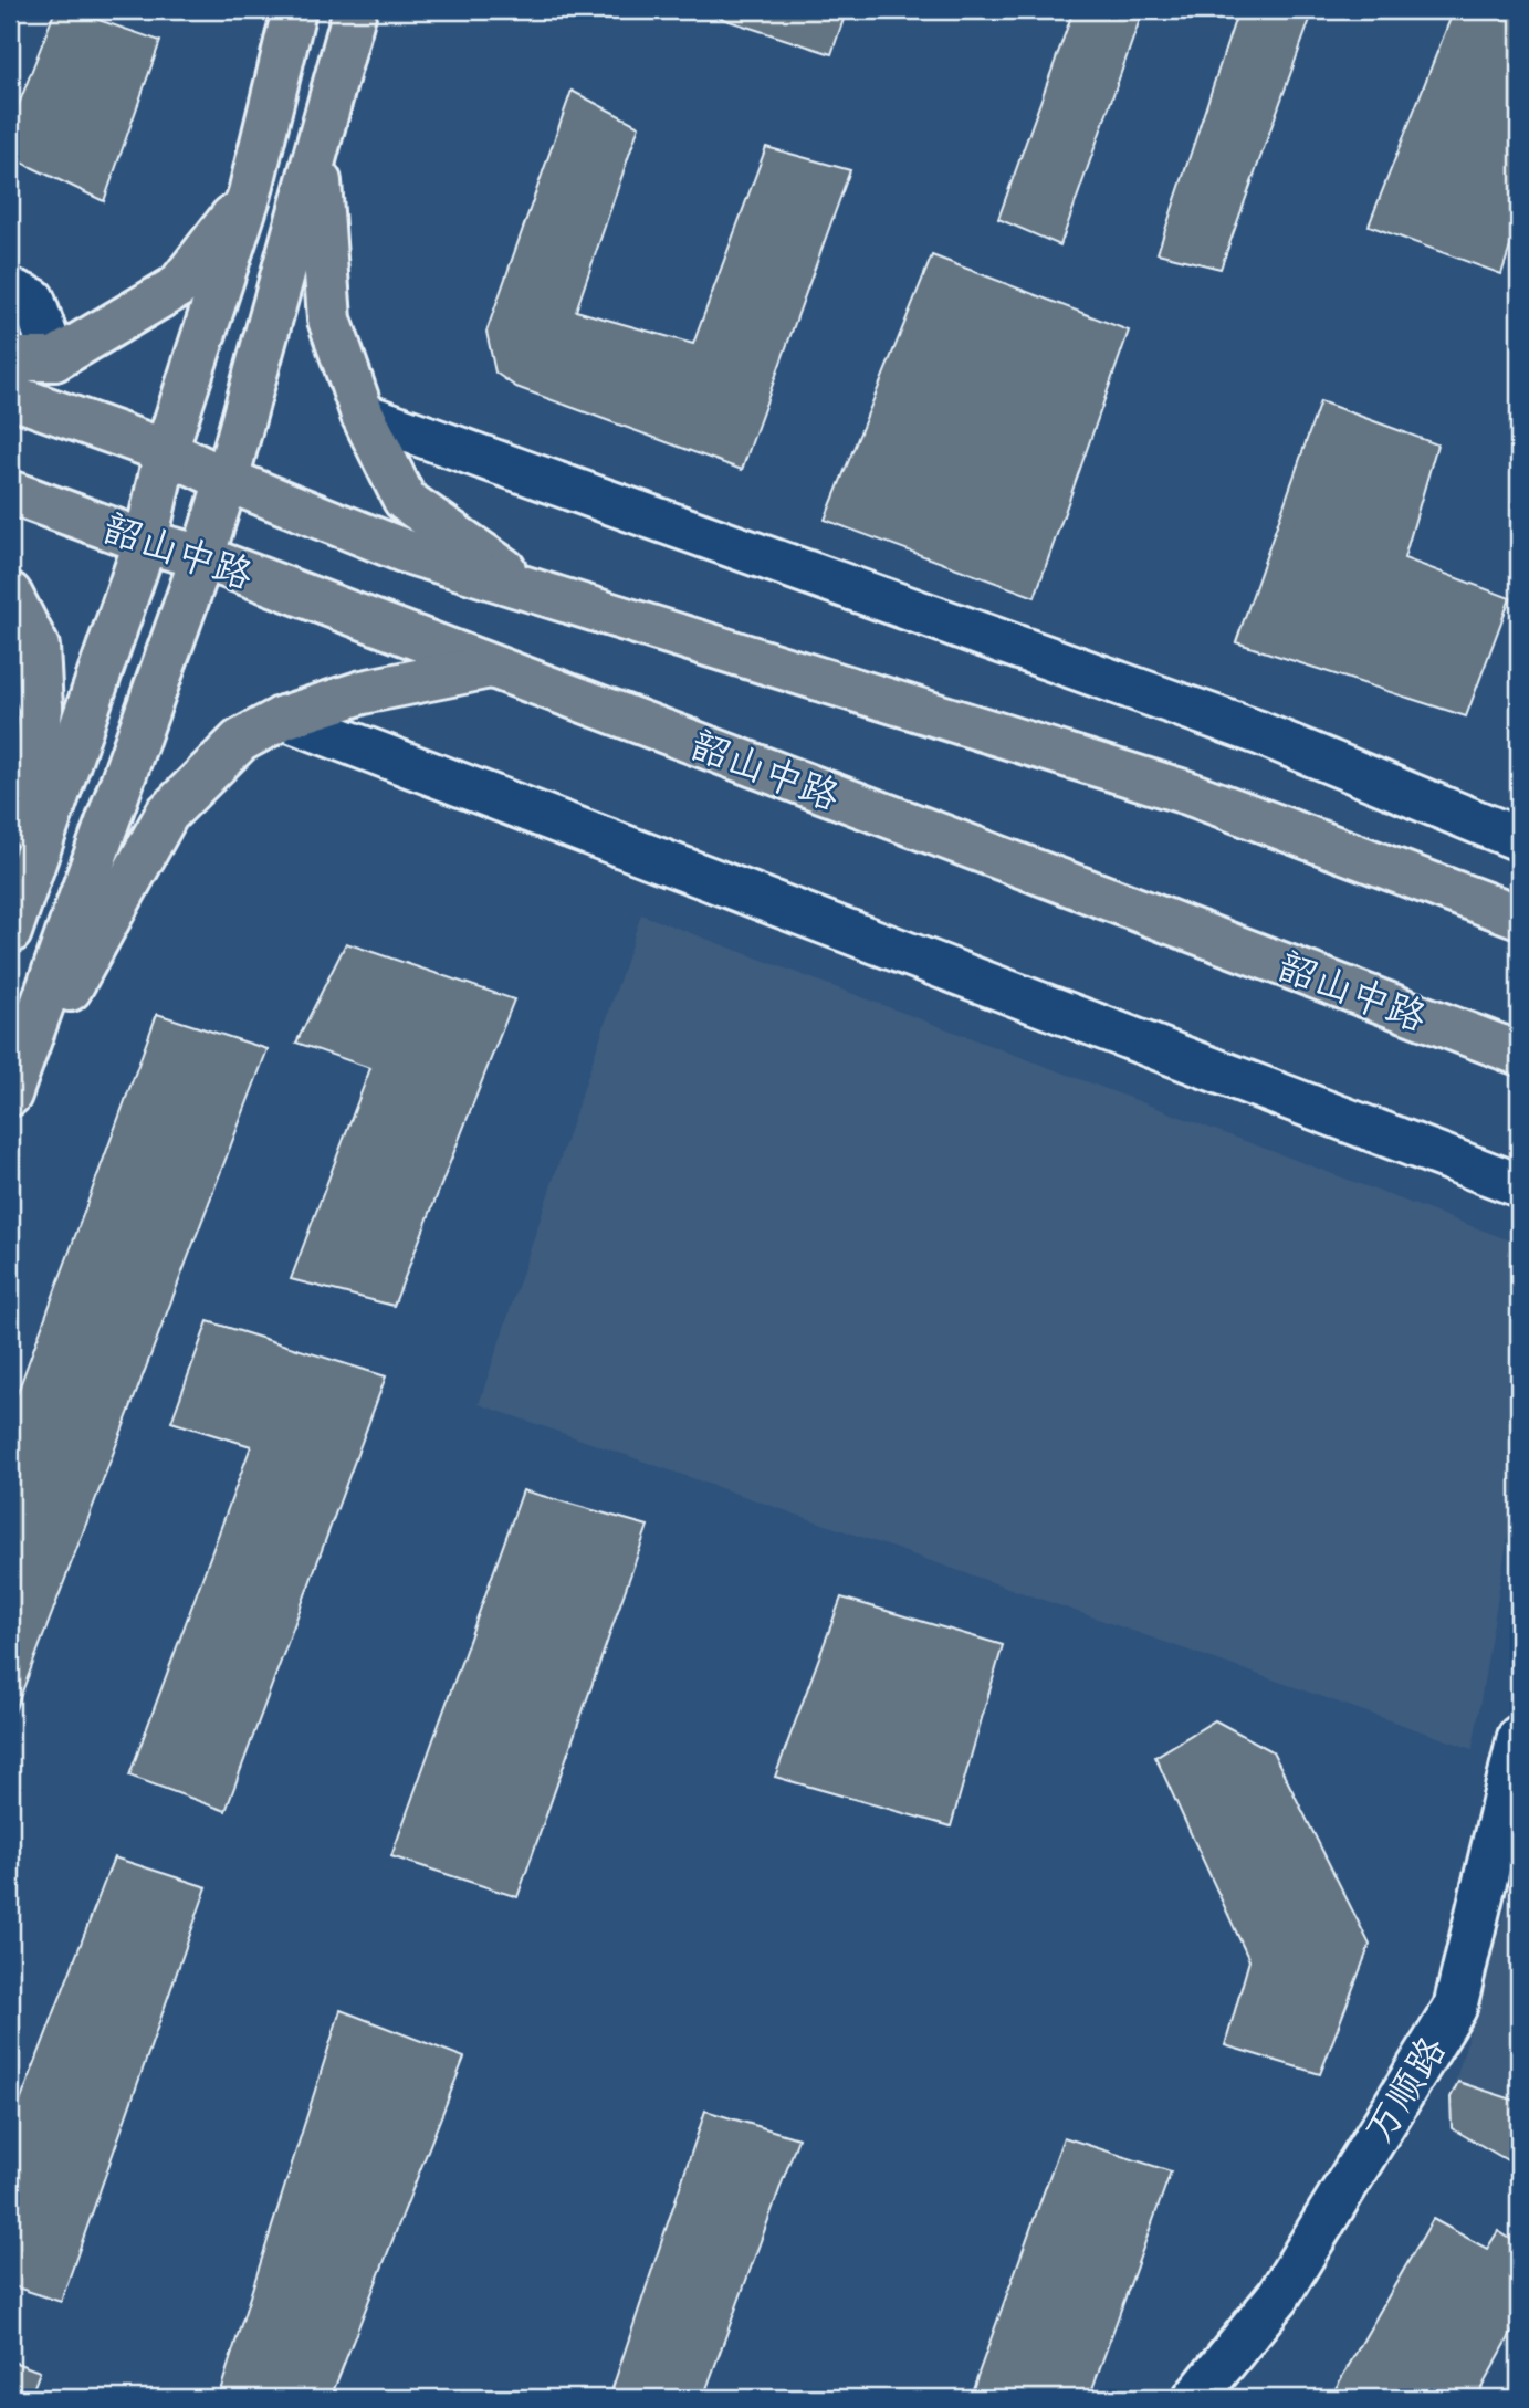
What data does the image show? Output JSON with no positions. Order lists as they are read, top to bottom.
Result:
{
  "streets": {
    "main road": ["韶山中路"],
    "street": ["万顺路"]
  }
}
